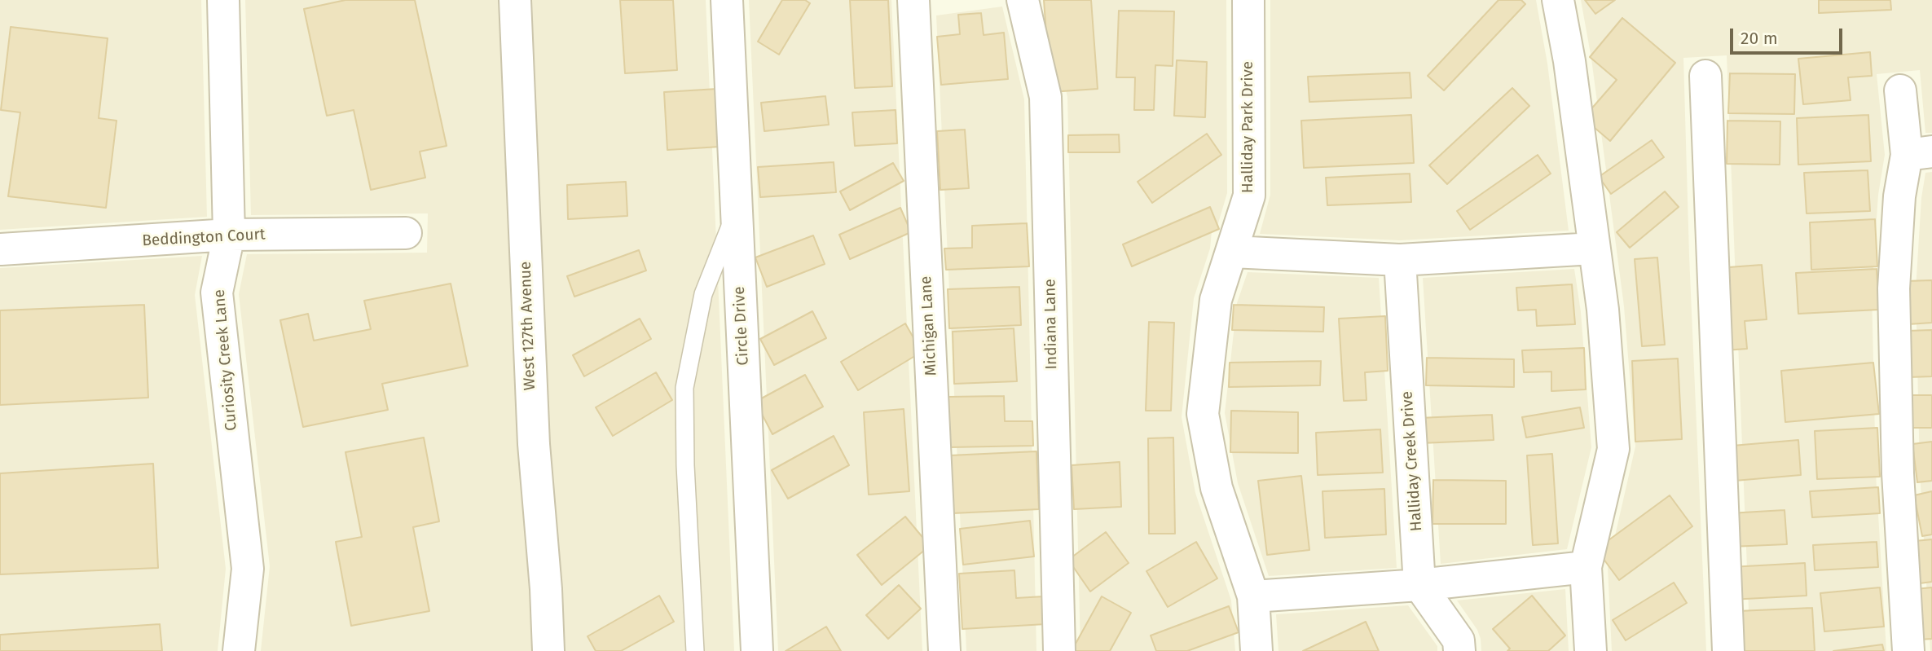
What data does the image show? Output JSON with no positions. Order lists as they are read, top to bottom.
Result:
{
  "streets": {
    "street": [
      "Halliday Park Drive",
      "Beddington Court",
      "Indiana Lane",
      "West 127th Avenue",
      "Circle Drive",
      "Michigan Lane",
      "Curiosity Creek Lane",
      "Halliday Creek Drive"
    ]
  },
  "crossings": [
    ["Beddington Court", "Curiosity Creek Lane"]
  ],
  "scale_bar": "20 m"
}
